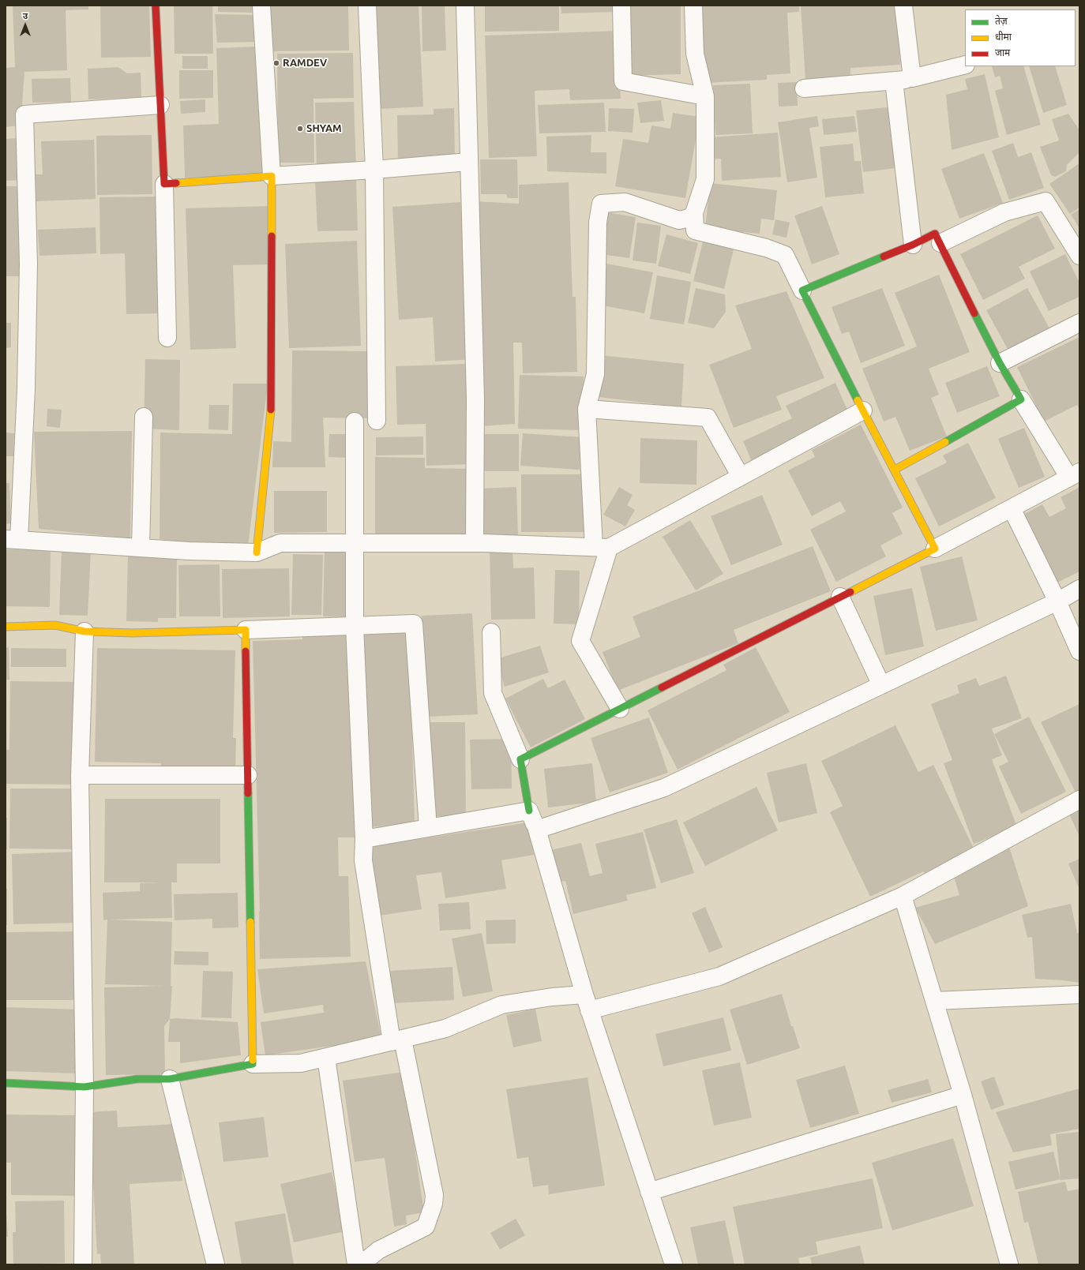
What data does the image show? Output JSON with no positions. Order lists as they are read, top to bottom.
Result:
{
  "places": ["RAMDEV", "SHYAM"],
  "legend": ["तेज़", "धीमा", "जाम"],
  "north": "top"
}
